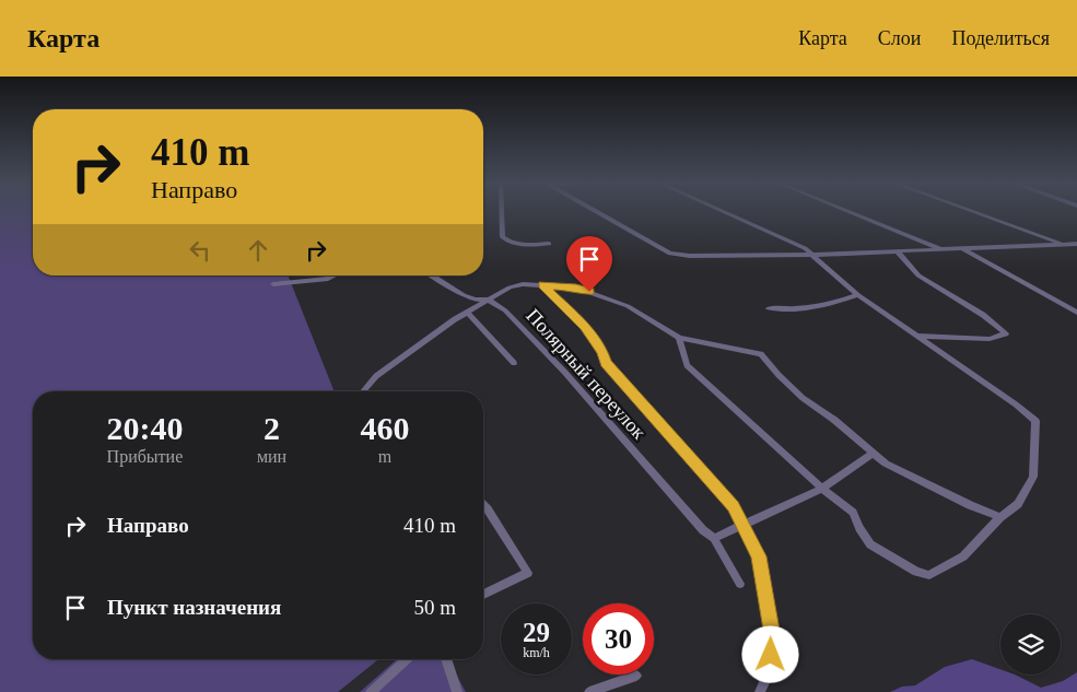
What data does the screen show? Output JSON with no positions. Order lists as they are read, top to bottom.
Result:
{
  "streets": {
    "street": ["Полярный переулок"]
  },
  "page": {
    "header": "Карта",
    "nav": ["Карта", "Слои", "Поделиться"],
    "turn": ["410 m", "Направо"],
    "eta": [
      "20:40",
      "Прибытие",
      "2",
      "мин",
      "460",
      "m"
    ],
    "list": [
      {
        "name": "Направо",
        "value": "410 m"
      },
      {
        "name": "Пункт назначения",
        "value": "50 m"
      }
    ],
    "speed": "29 km/h",
    "limit": "30"
  }
}
